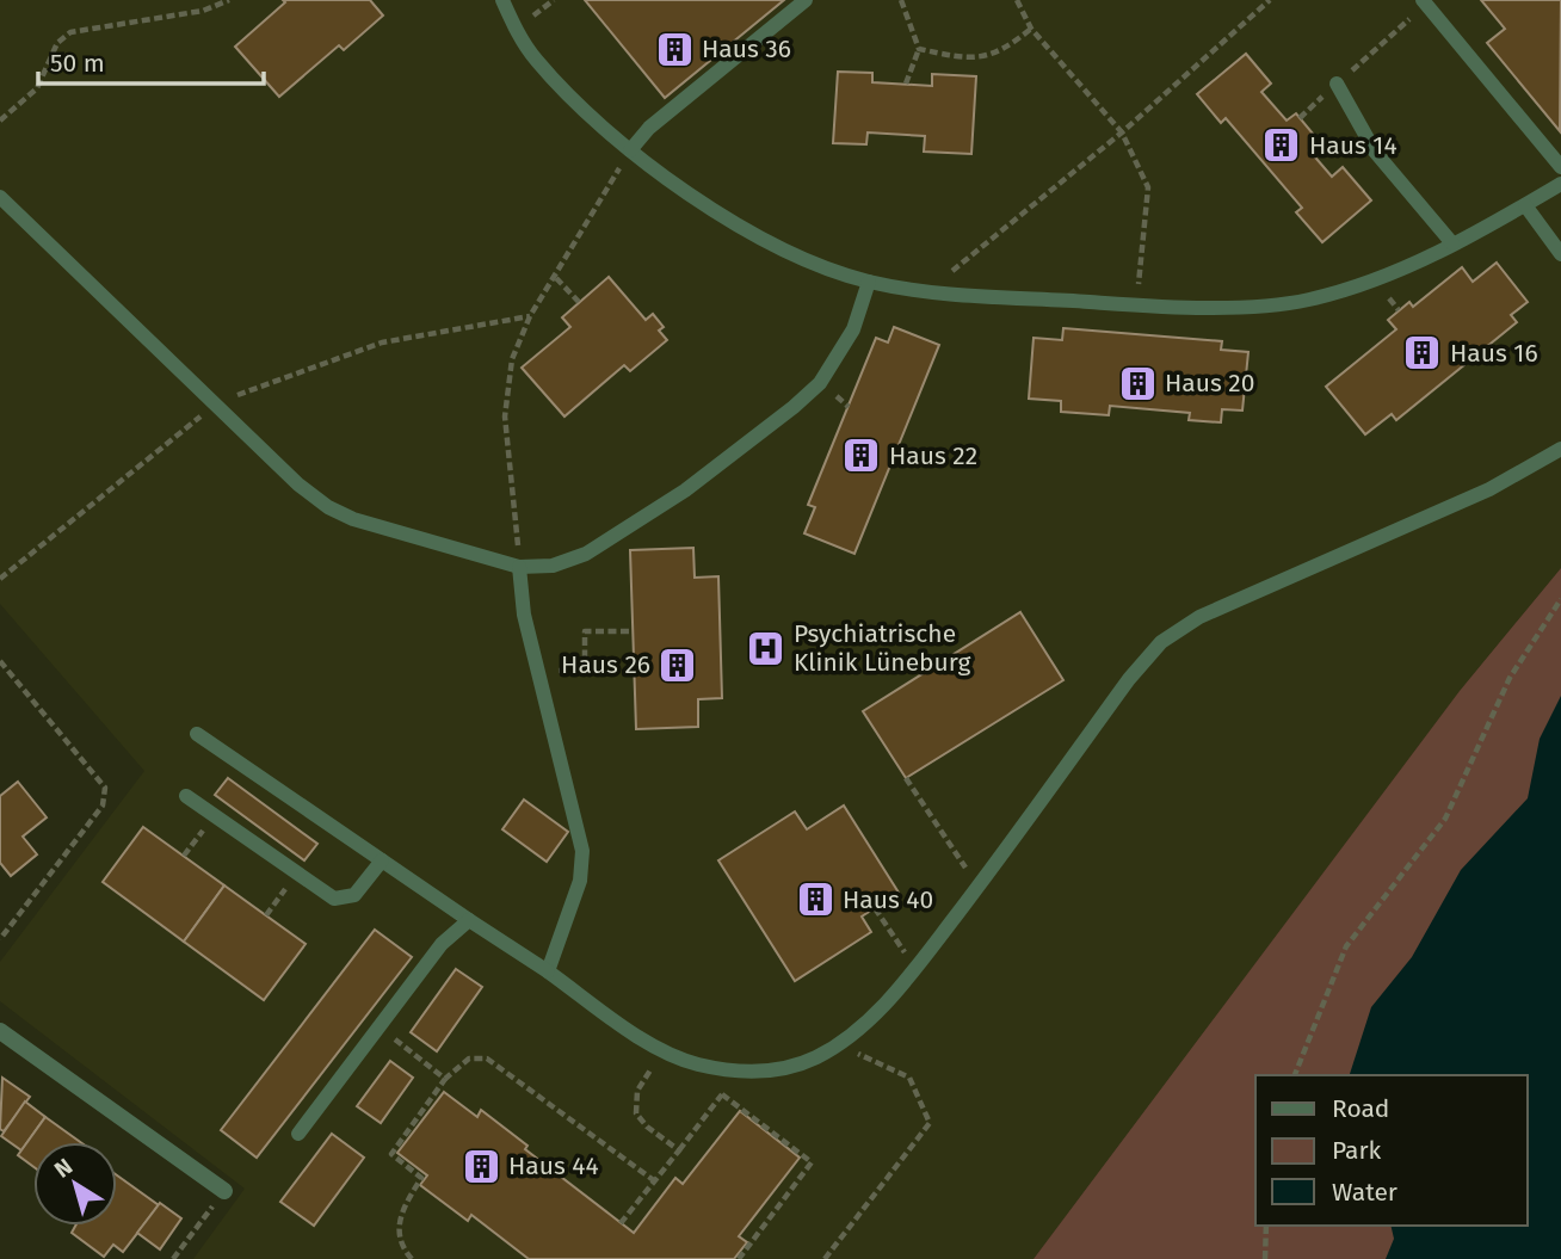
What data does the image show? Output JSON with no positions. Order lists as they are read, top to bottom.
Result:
{
  "places": {
    "building": [
      "Haus 36",
      "Haus 14",
      "Haus 16",
      "Haus 20",
      "Haus 22",
      "Haus 26",
      "Haus 40",
      "Haus 44"
    ],
    "hospital": ["Psychiatrische Klinik Lüneburg"]
  },
  "legend": ["Road", "Park", "Water"],
  "scale_bar": "50 m",
  "north": "top left"
}
